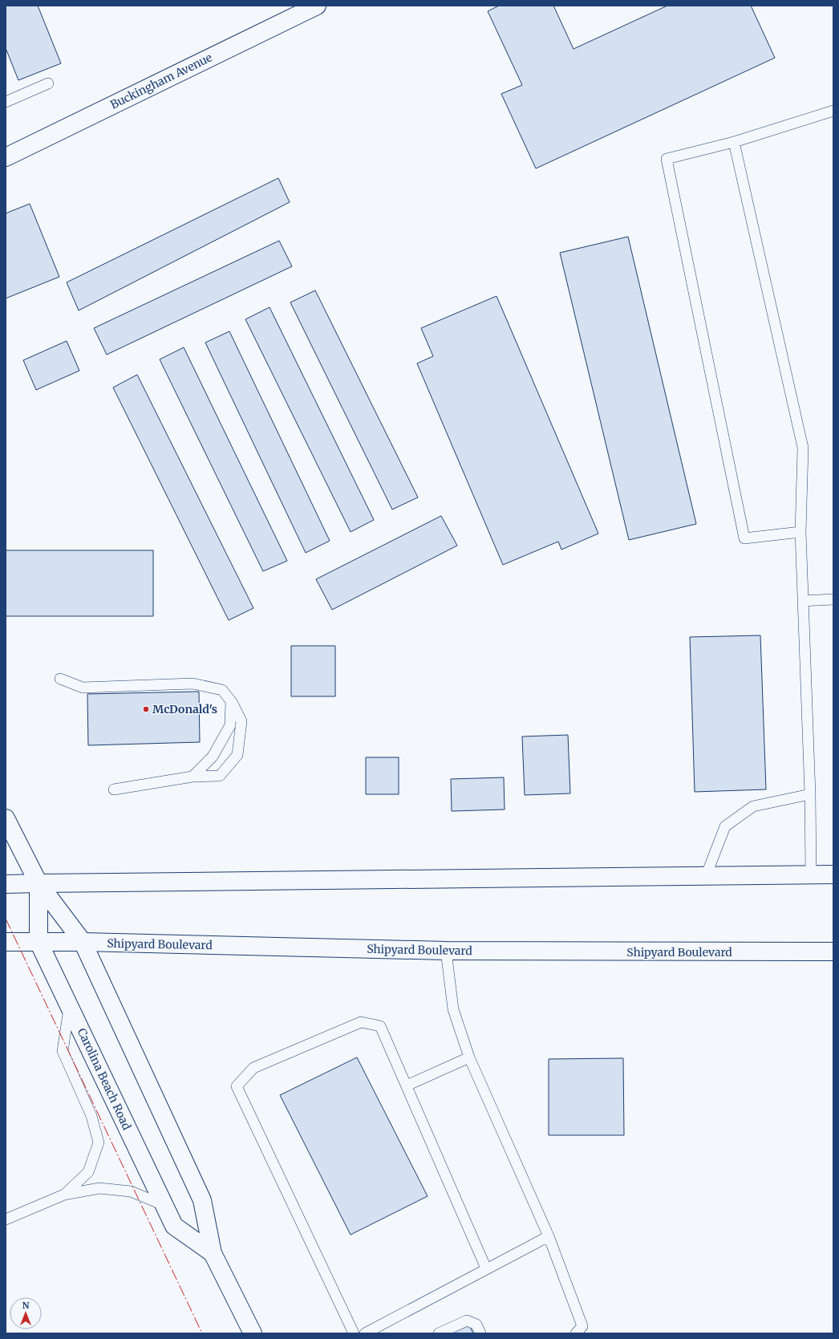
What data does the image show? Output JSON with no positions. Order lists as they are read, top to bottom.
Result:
{
  "streets": {
    "main road": ["Buckingham Avenue", "Shipyard Boulevard", "Carolina Beach Road"]
  },
  "crossings": [
    ["Shipyard Boulevard", "Carolina Beach Road"]
  ],
  "places": ["McDonald's"],
  "north": "top"
}
